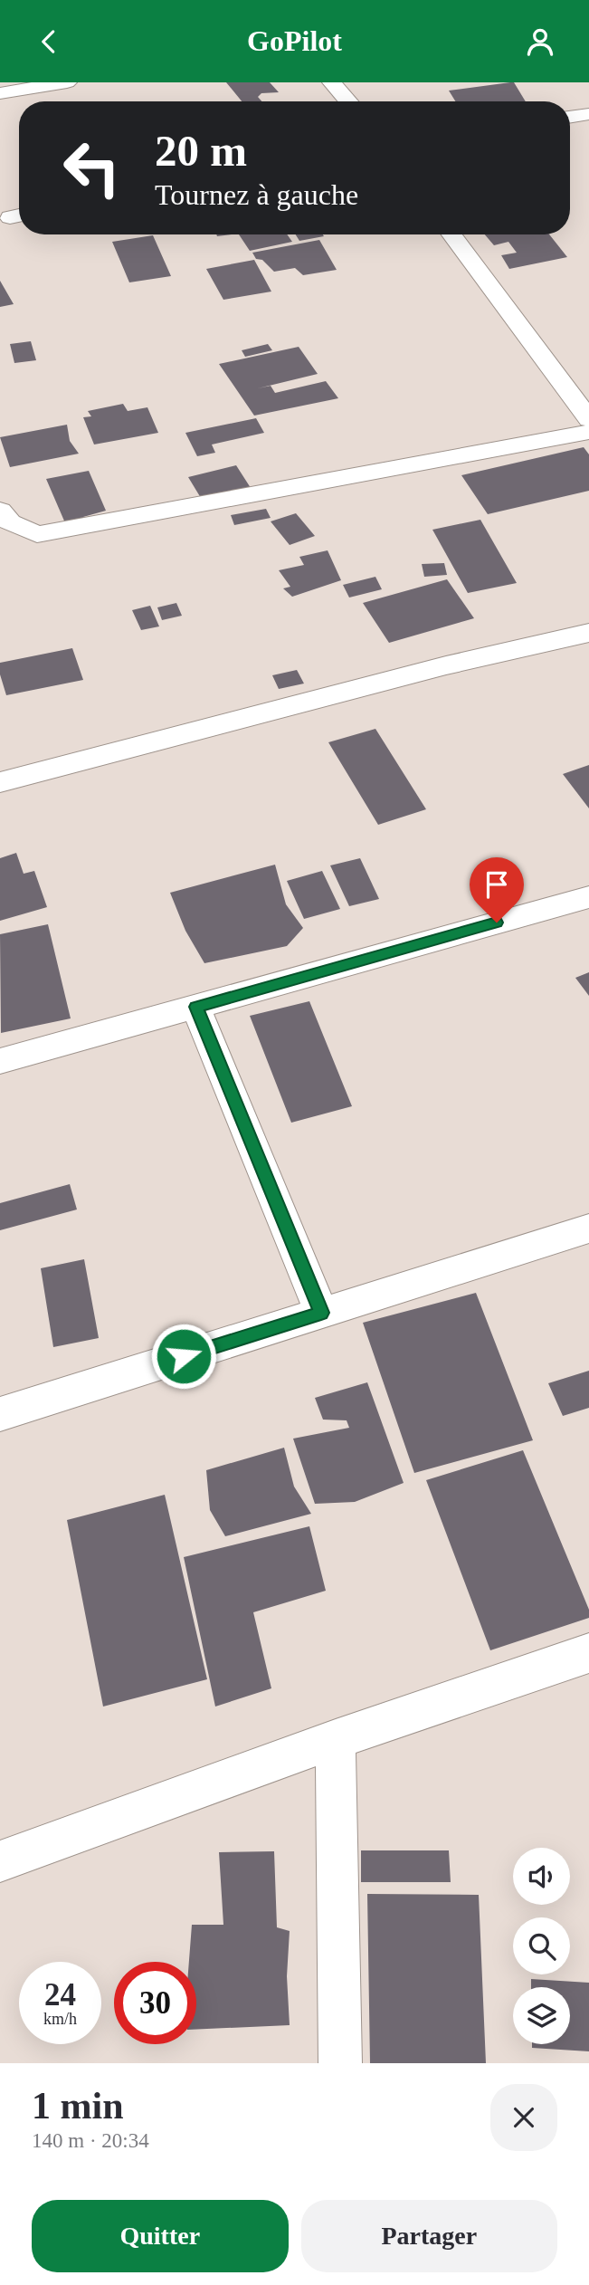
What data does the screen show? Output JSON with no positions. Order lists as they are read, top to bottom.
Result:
{
  "page": {
    "header": "GoPilot",
    "turn": ["20 m", "Tournez à gauche"],
    "speed": "24 km/h",
    "limit": "30",
    "heading": ["1 min", "140 m · 20:34"],
    "buttons": ["Quitter", "Partager"]
  }
}
